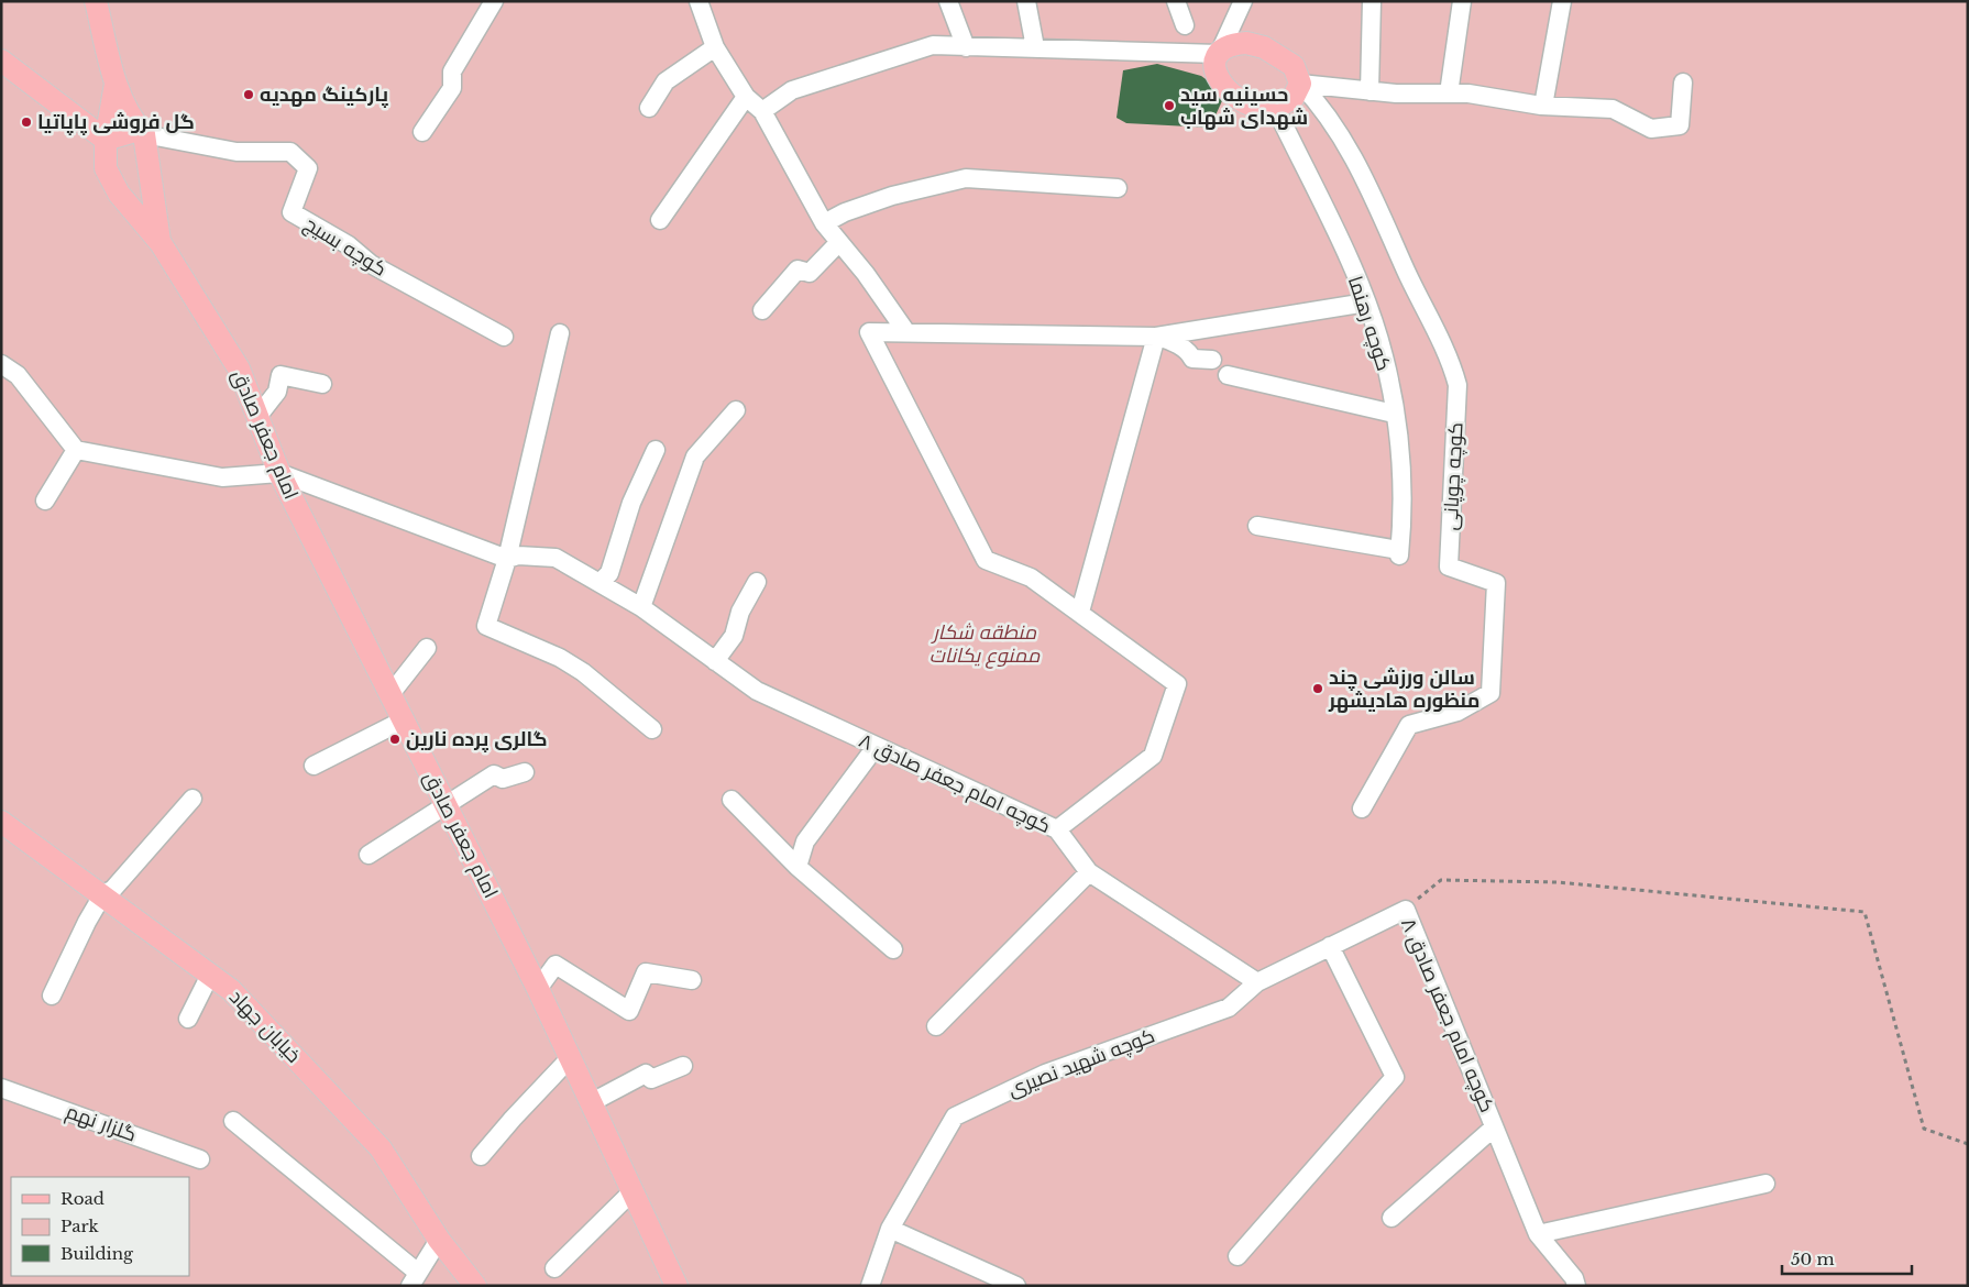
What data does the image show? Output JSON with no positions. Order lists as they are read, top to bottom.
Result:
{
  "streets": {
    "main road": ["امام جعفر صادق", "خیابان جهاد"],
    "street": [
      "کوچه بسیج",
      "کوچه رهنما",
      "کوچه چوپانی",
      "کوچه امام جعفر صادق ۸",
      "کوچه شهید نصیری",
      "گلزار نهم"
    ]
  },
  "crossings": [
    ["کوچه رهنما", "کوچه چوپانی"],
    ["امام جعفر صادق", "کوچه امام جعفر صادق ۸"],
    ["کوچه امام جعفر صادق ۸", "کوچه شهید نصیری"]
  ],
  "parks": ["منطقه شکار ممنوع یکانات"],
  "places": [
    "پارکینگ مهدیه",
    "حسینیه سید شهدای شهاب",
    "گل فروشی پاپاتیا",
    "سالن ورزشی چند منظوره هادیشهر",
    "گالری پرده نارین"
  ],
  "legend": ["Road", "Park", "Building"],
  "scale_bar": "50 m"
}
